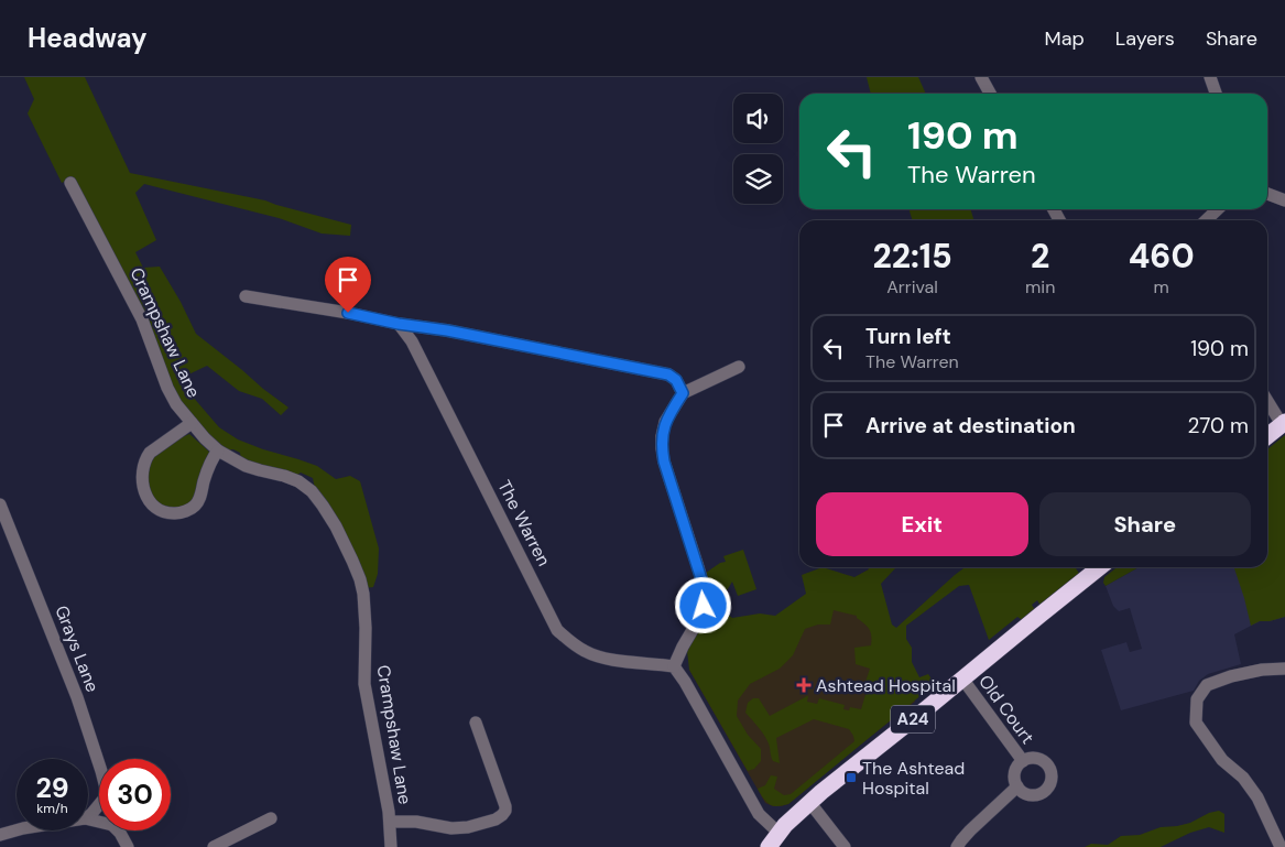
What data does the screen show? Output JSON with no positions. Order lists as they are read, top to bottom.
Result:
{
  "streets": {
    "highway": ["A24"],
    "street": [
      "Crampshaw Lane",
      "The Warren",
      "Grays Lane",
      "Old Court"
    ]
  },
  "crossings": [
    ["Old Court", "A24"]
  ],
  "places": {
    "health": ["Ashtead Hospital"],
    "transit": ["The Ashtead Hospital"]
  },
  "page": {
    "header": "Headway",
    "nav": ["Map", "Layers", "Share"],
    "turn": ["190 m", "The Warren"],
    "eta": [
      "22:15",
      "Arrival",
      "2",
      "min",
      "460",
      "m"
    ],
    "list": [
      {
        "name": "Turn left",
        "note": "The Warren",
        "value": "190 m"
      },
      {
        "name": "Arrive at destination",
        "value": "270 m"
      }
    ],
    "buttons": ["Exit", "Share"],
    "speed": "29 km/h",
    "limit": "30"
  }
}
